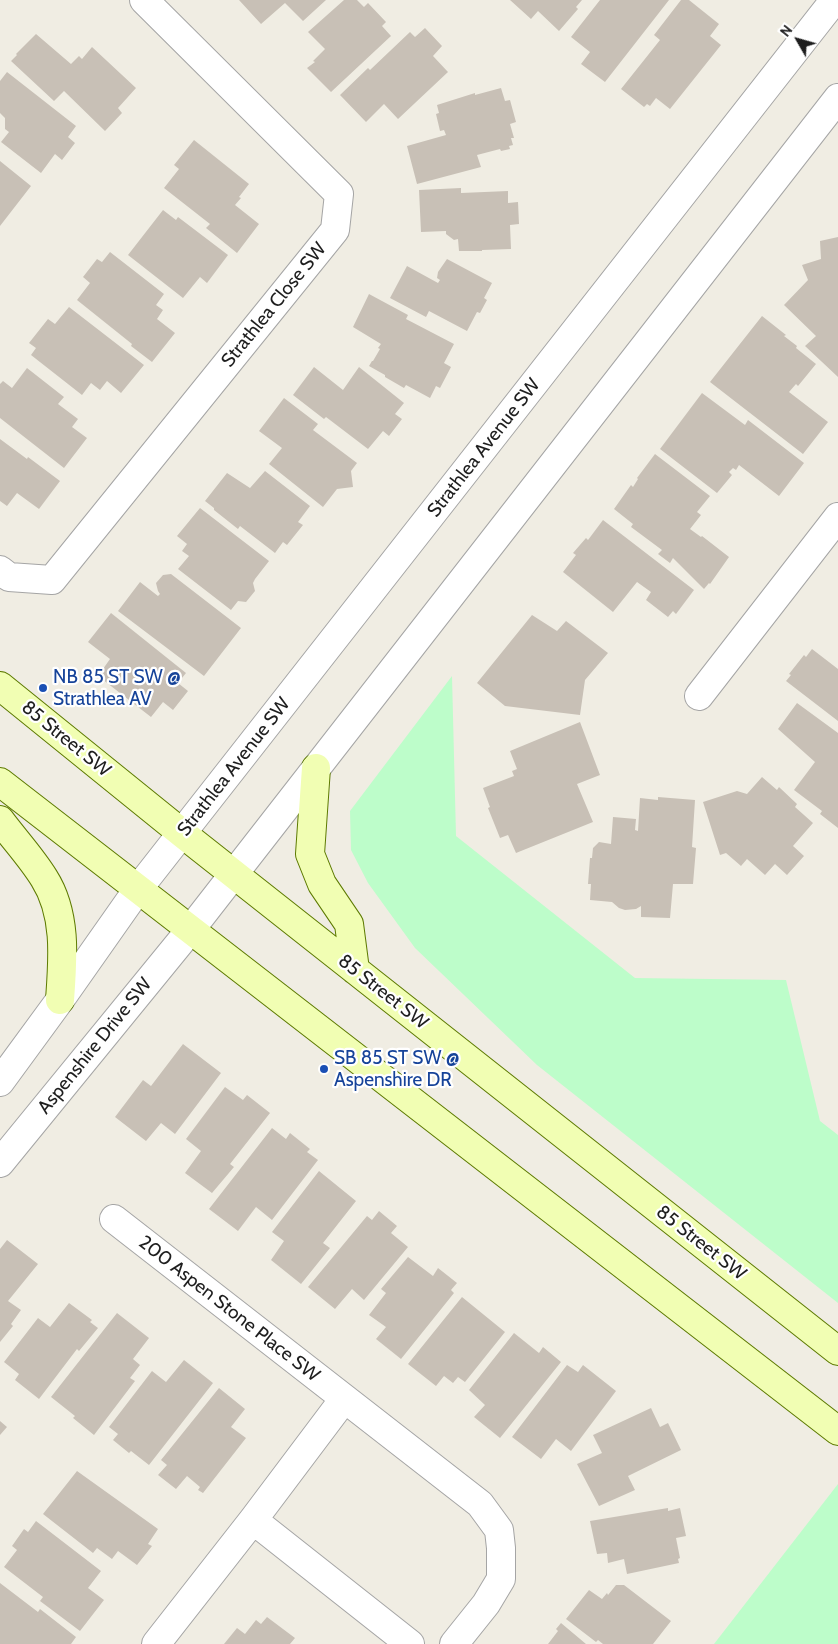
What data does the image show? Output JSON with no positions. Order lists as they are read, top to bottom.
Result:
{
  "streets": {
    "main road": ["85 Street SW"],
    "street": [
      "Strathlea Close SW",
      "Strathlea Avenue SW",
      "Aspenshire Drive SW",
      "200 Aspen Stone Place SW"
    ]
  },
  "crossings": [
    ["Strathlea Avenue SW", "85 Street SW"]
  ],
  "places": ["NB 85 ST SW @ Strathlea AV", "SB 85 ST SW @ Aspenshire DR"],
  "north": "top left"
}
